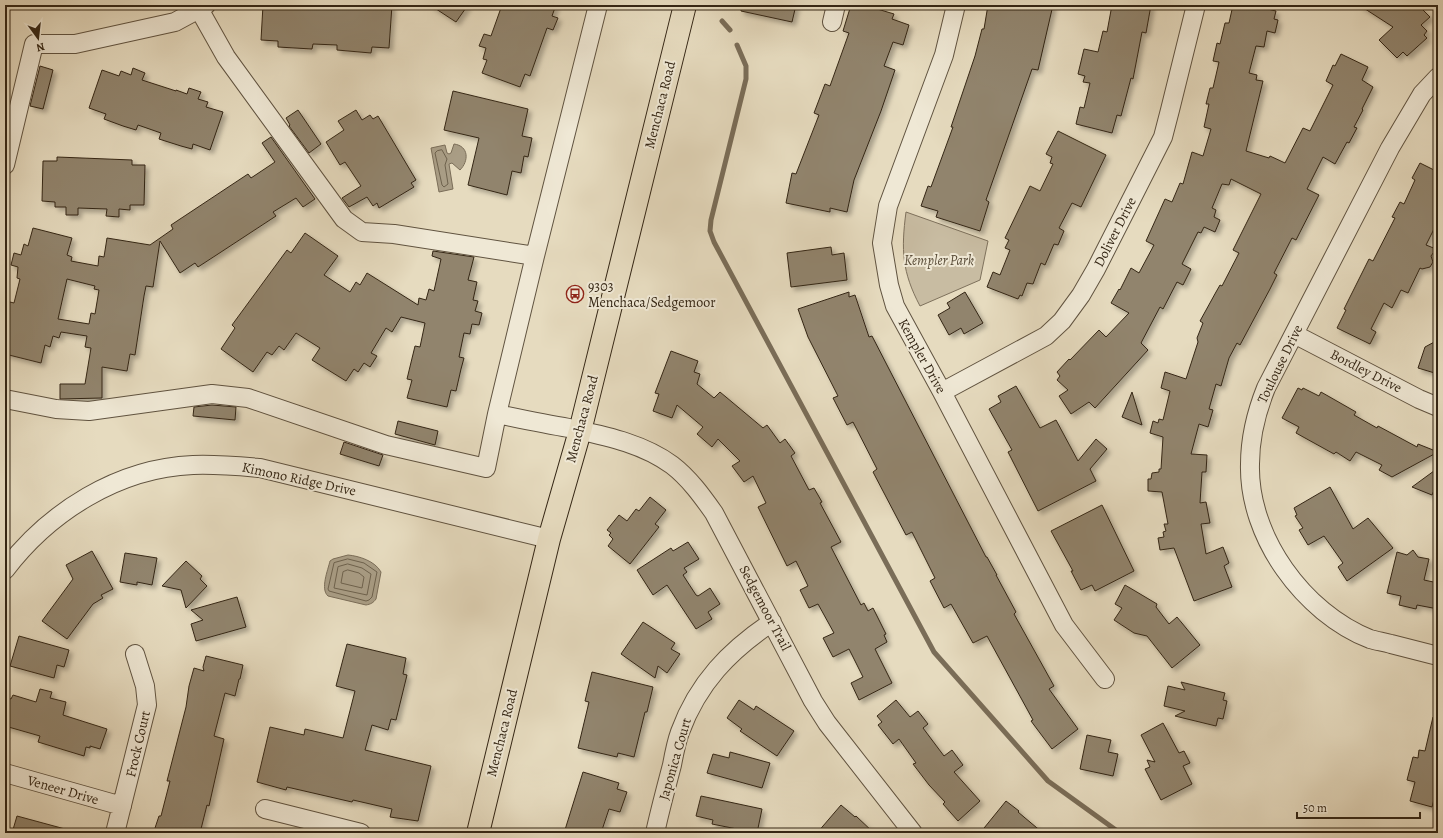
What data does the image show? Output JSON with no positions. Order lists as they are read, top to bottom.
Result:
{
  "streets": {
    "main road": ["Menchaca Road"],
    "street": [
      "Doliver Drive",
      "Kempler Drive",
      "Toulouse Drive",
      "Bordley Drive",
      "Kimono Ridge Drive",
      "Sedgemoor Trail",
      "Frock Court",
      "Japonica Court",
      "Veneer Drive"
    ]
  },
  "crossings": [
    ["Menchaca Road", "Kimono Ridge Drive"],
    ["Menchaca Road", "Sedgemoor Trail"],
    ["Doliver Drive", "Kempler Drive"],
    ["Toulouse Drive", "Bordley Drive"],
    ["Sedgemoor Trail", "Japonica Court"],
    ["Frock Court", "Veneer Drive"]
  ],
  "parks": ["Kempler Park"],
  "places": {
    "bus stop": ["9303 Menchaca/Sedgemoor"]
  },
  "scale_bar": "50 m",
  "north": "bottom"
}
